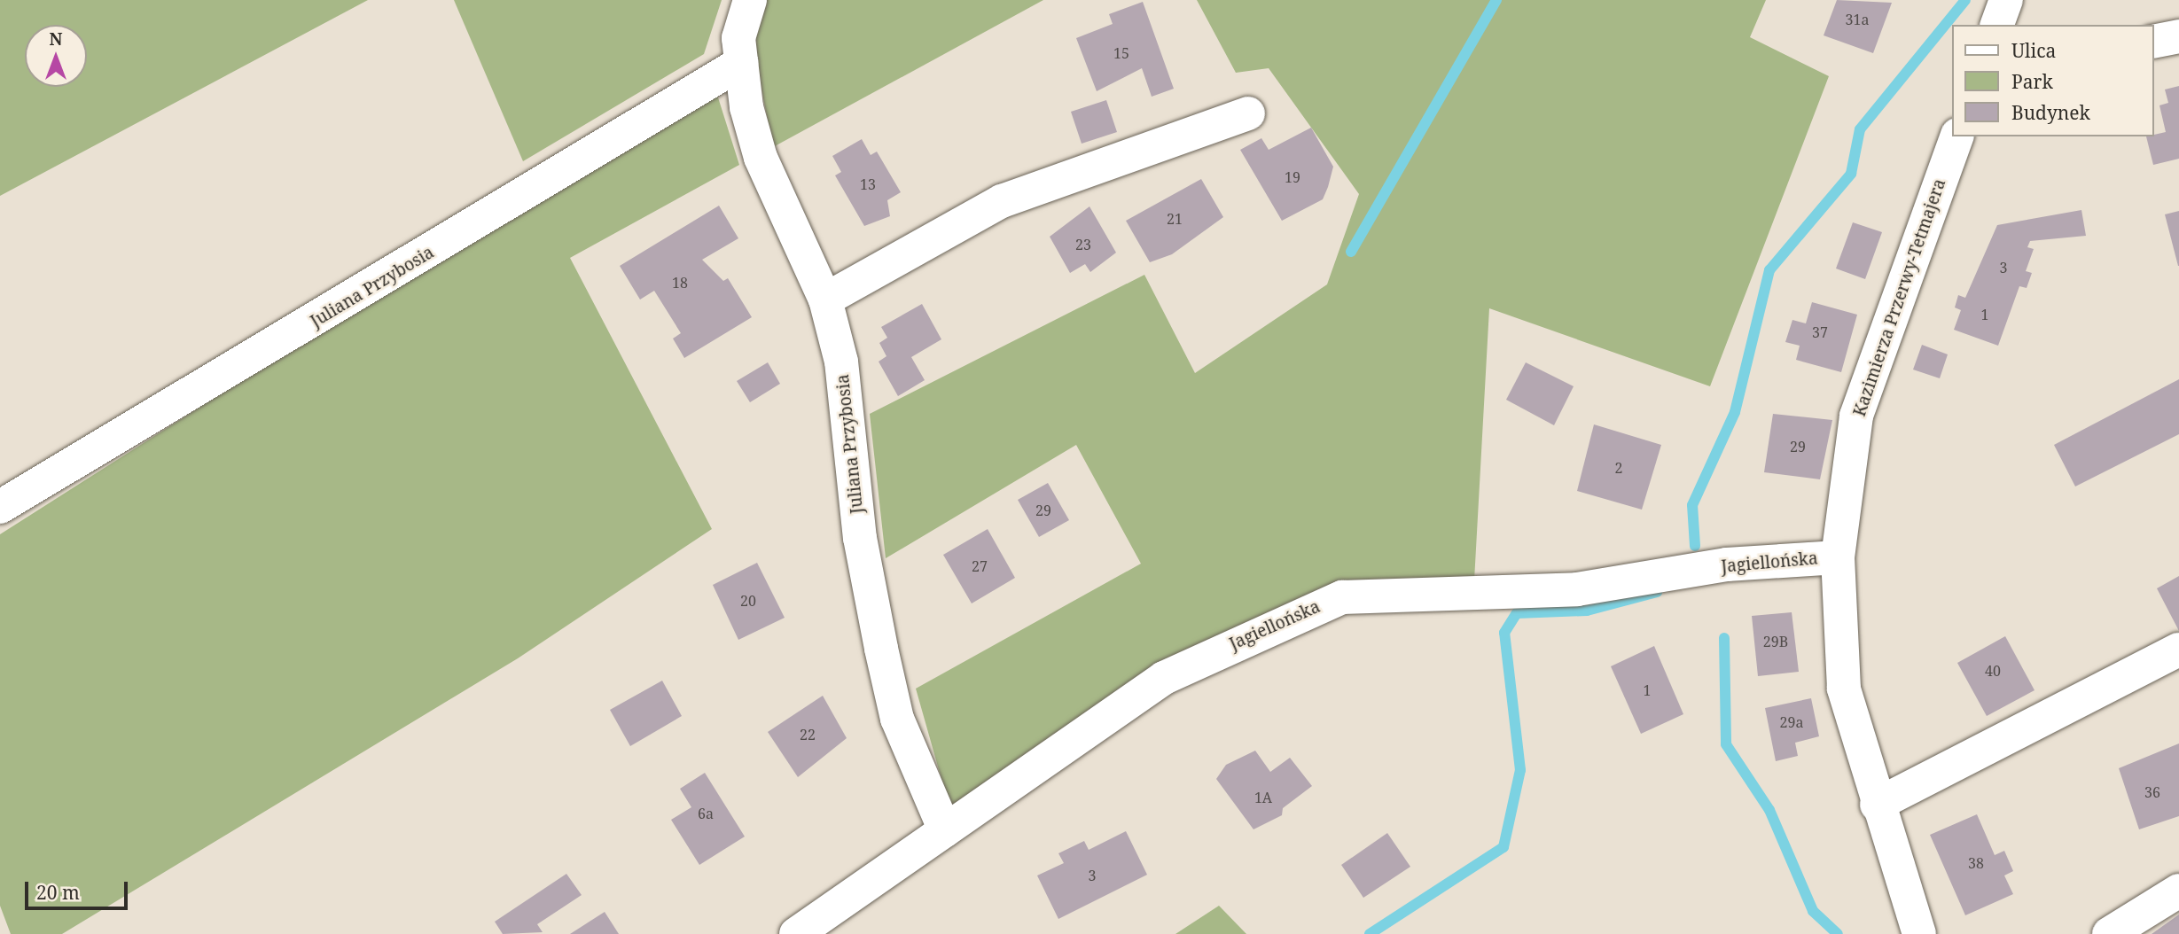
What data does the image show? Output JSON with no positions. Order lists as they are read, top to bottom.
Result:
{
  "streets": {
    "street": ["Juliana Przybosia", "Kazimierza Przerwy-Tetmajera", "Jagiellońska"]
  },
  "crossings": [
    ["Juliana Przybosia", "Jagiellońska"],
    ["Kazimierza Przerwy-Tetmajera", "Jagiellońska"]
  ],
  "house_numbers": [
    "31a",
    "15",
    "19",
    "13",
    "21",
    "23",
    "3",
    "18",
    "1",
    "37",
    "29",
    "2",
    "29",
    "27",
    "20",
    "29B",
    "40",
    "1",
    "29a",
    "22",
    "36",
    "1A",
    "6a",
    "38",
    "3"
  ],
  "legend": ["Ulica", "Park", "Budynek"],
  "scale_bar": "20 m",
  "north": "top"
}
